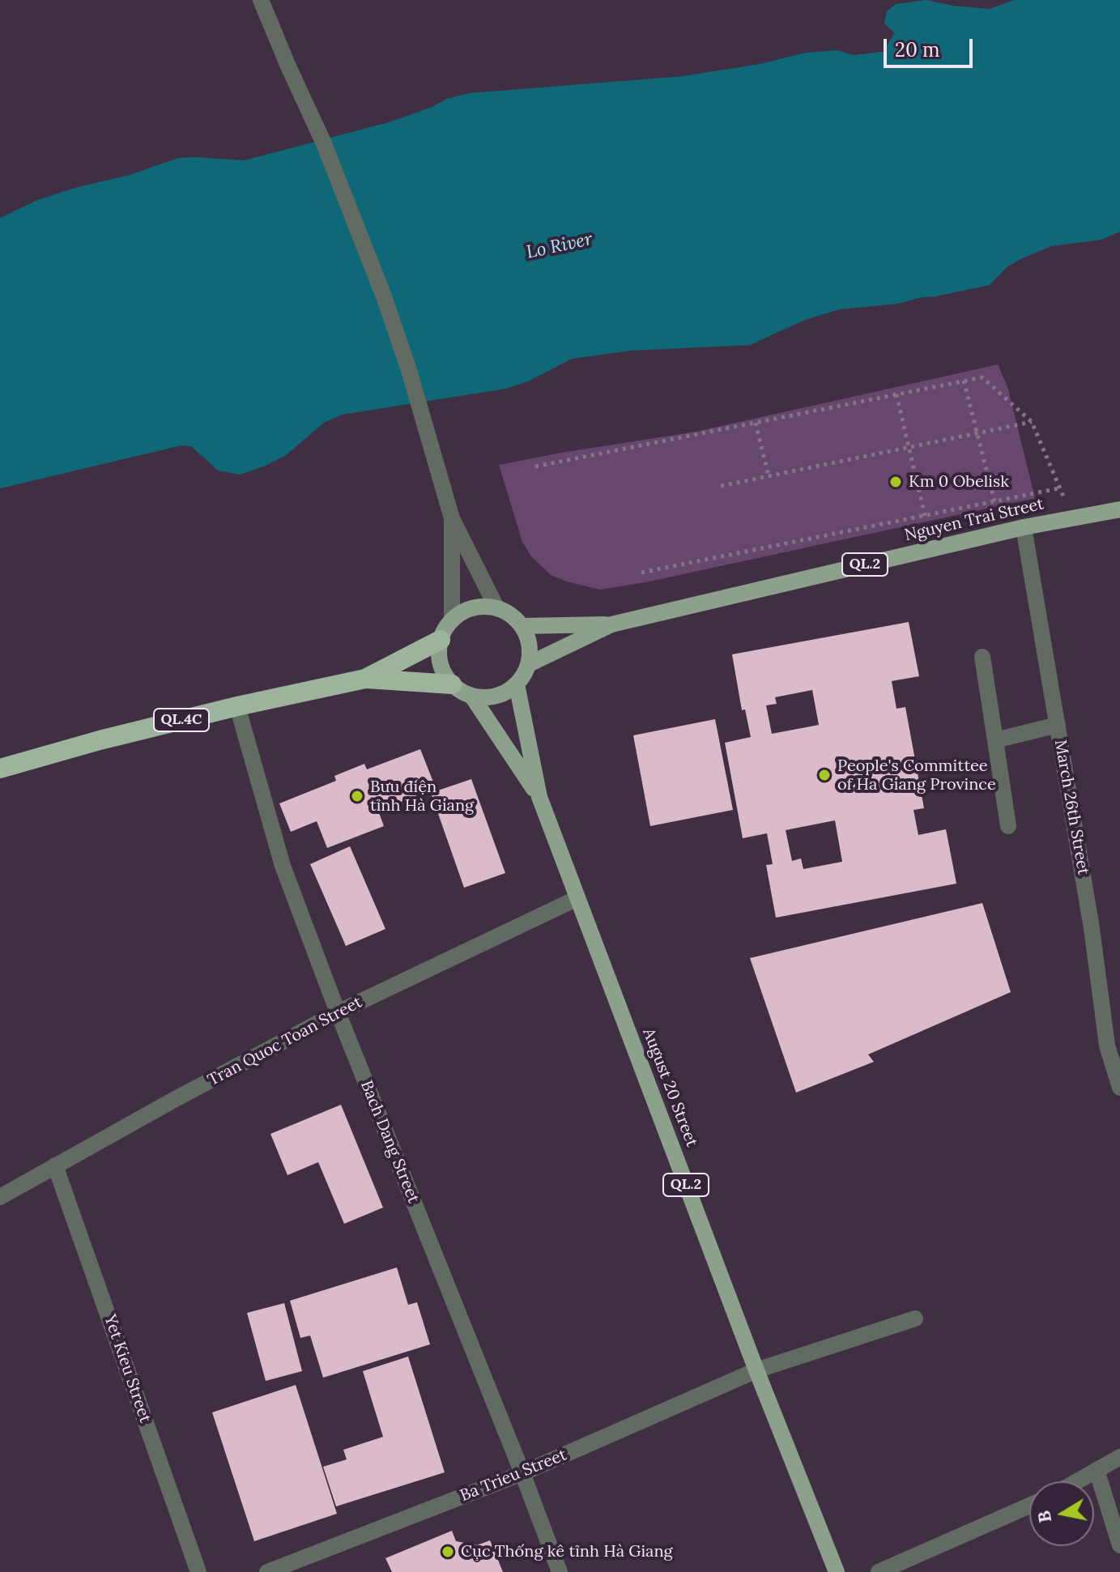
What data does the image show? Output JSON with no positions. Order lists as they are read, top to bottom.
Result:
{
  "streets": {
    "highway": ["QL.4C"],
    "main road": ["Nguyen Trai Street", "QL.2", "August 20 Street"],
    "street": [
      "March 26th Street",
      "Tran Quoc Toan Street",
      "Bach Dang Street",
      "Yet Kieu Street",
      "Ba Trieu Street"
    ]
  },
  "crossings": [
    ["Nguyen Trai Street", "QL.4C"],
    ["Nguyen Trai Street", "March 26th Street"],
    ["Nguyen Trai Street", "August 20 Street"],
    ["QL.4C", "August 20 Street"],
    ["QL.4C", "Bach Dang Street"],
    ["Tran Quoc Toan Street", "August 20 Street"],
    ["Tran Quoc Toan Street", "Bach Dang Street"],
    ["Tran Quoc Toan Street", "Yet Kieu Street"],
    ["August 20 Street", "Ba Trieu Street"],
    ["Bach Dang Street", "Ba Trieu Street"]
  ],
  "water": ["Lo River"],
  "places": [
    "Km 0 Obelisk",
    "People's Committee of Ha Giang Province",
    "Bưu điện tỉnh Hà Giang",
    "Cục Thống kê tỉnh Hà Giang"
  ],
  "scale_bar": "20 m",
  "north": "left"
}
